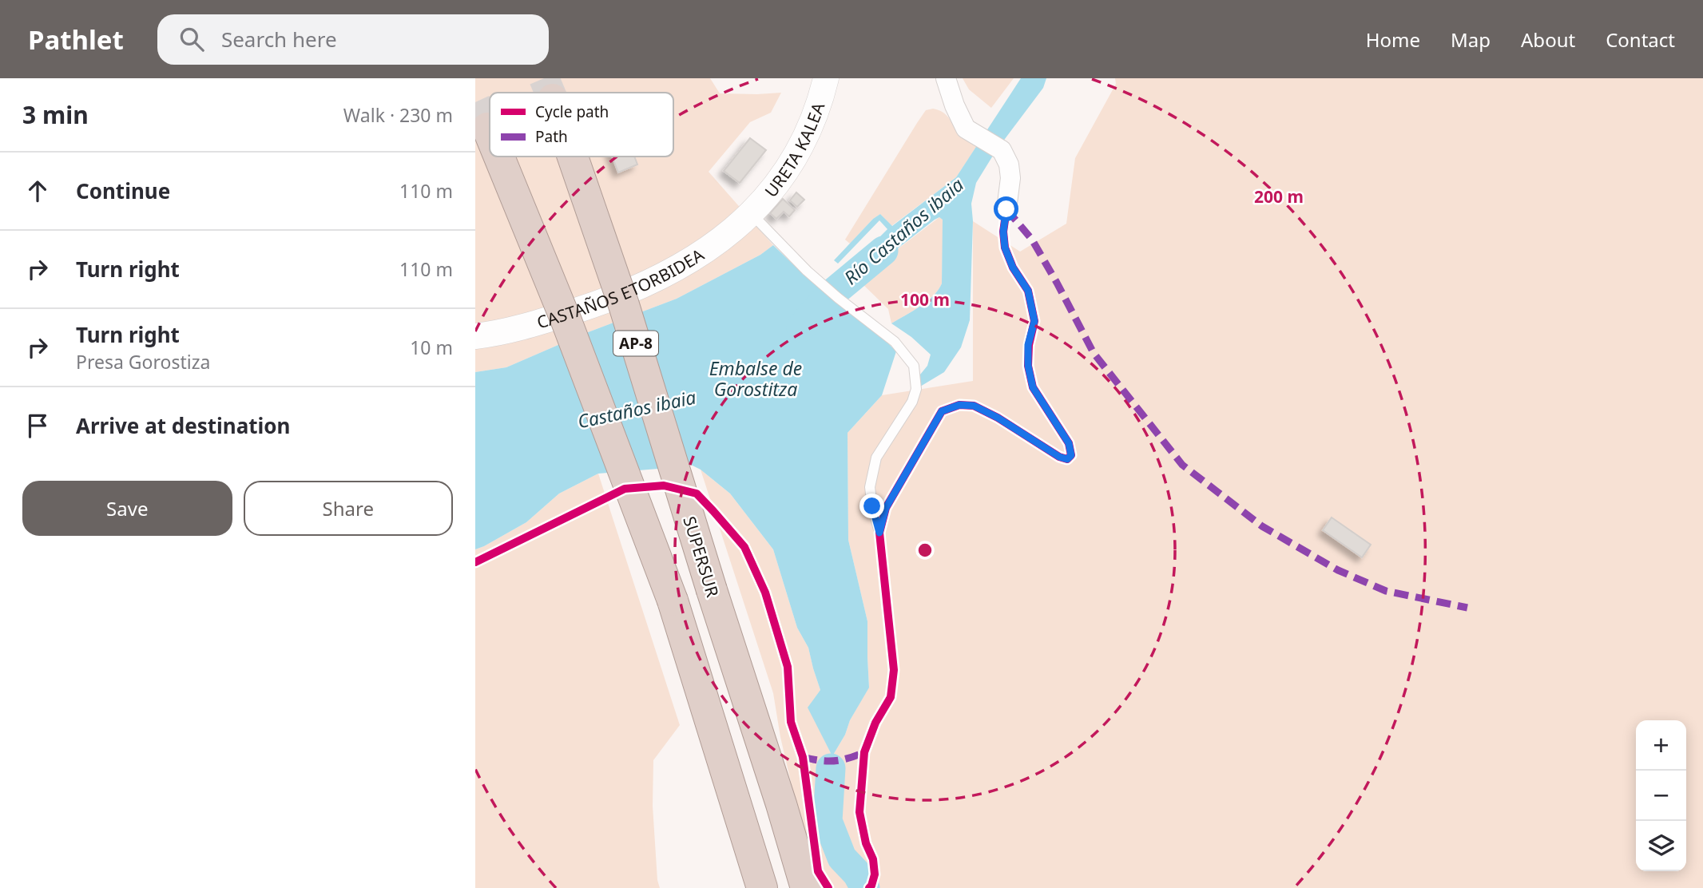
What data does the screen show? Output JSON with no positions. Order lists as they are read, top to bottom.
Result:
{
  "streets": {
    "highway": ["AP-8", "SUPERSUR"],
    "street": ["URETA KALEA", "CASTAÑOS ETORBIDEA"]
  },
  "crossings": [
    ["URETA KALEA", "CASTAÑOS ETORBIDEA"]
  ],
  "water": ["Río Castaños ibaia", "Embalse de Gorostitza", "Castaños ibaia"],
  "legend": ["Cycle path", "Path"],
  "page": {
    "header": "Pathlet",
    "search": "Search here",
    "nav": [
      "Home",
      "Map",
      "About",
      "Contact"
    ],
    "heading": ["3 min", "Walk · 230 m"],
    "list": [
      ["Continue", "110 m"],
      ["Turn right", "110 m"],
      ["Turn right", "Presa Gorostiza", "10 m"],
      "Arrive at destination"
    ],
    "buttons": ["Save", "Share"],
    "map_buttons": ["+", "−"]
  },
  "rings": ["200 m", "100 m"]
}
